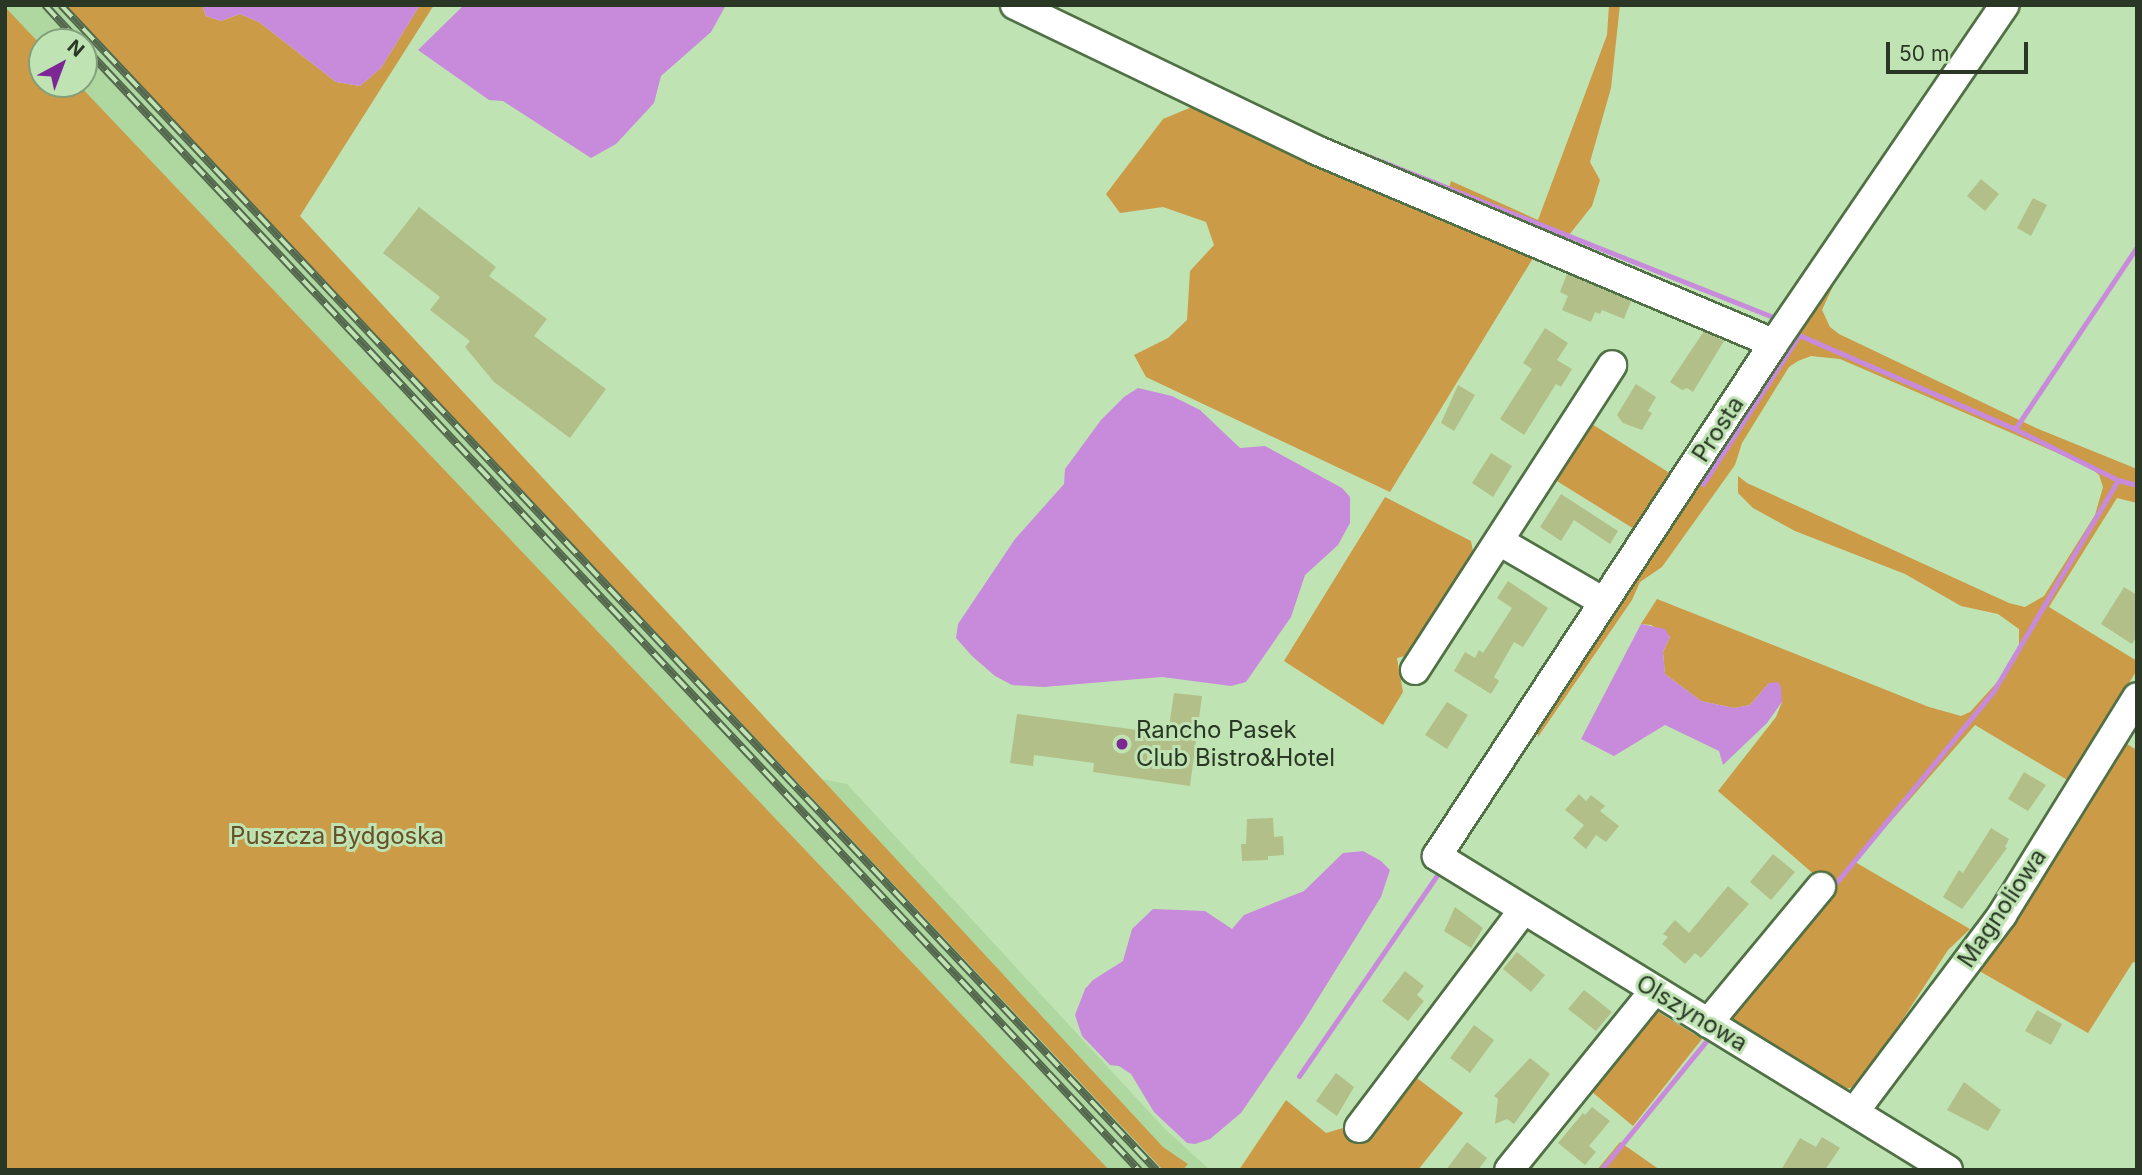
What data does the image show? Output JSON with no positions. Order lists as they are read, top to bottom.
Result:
{
  "streets": {
    "street": ["Prosta", "Magnoliowa", "Olszynowa"]
  },
  "crossings": [
    ["Prosta", "Olszynowa"],
    ["Magnoliowa", "Olszynowa"]
  ],
  "parks": ["Puszcza Bydgoska"],
  "places": ["Rancho Pasek Club Bistro&Hotel"],
  "scale_bar": "50 m",
  "north": "top right"
}
